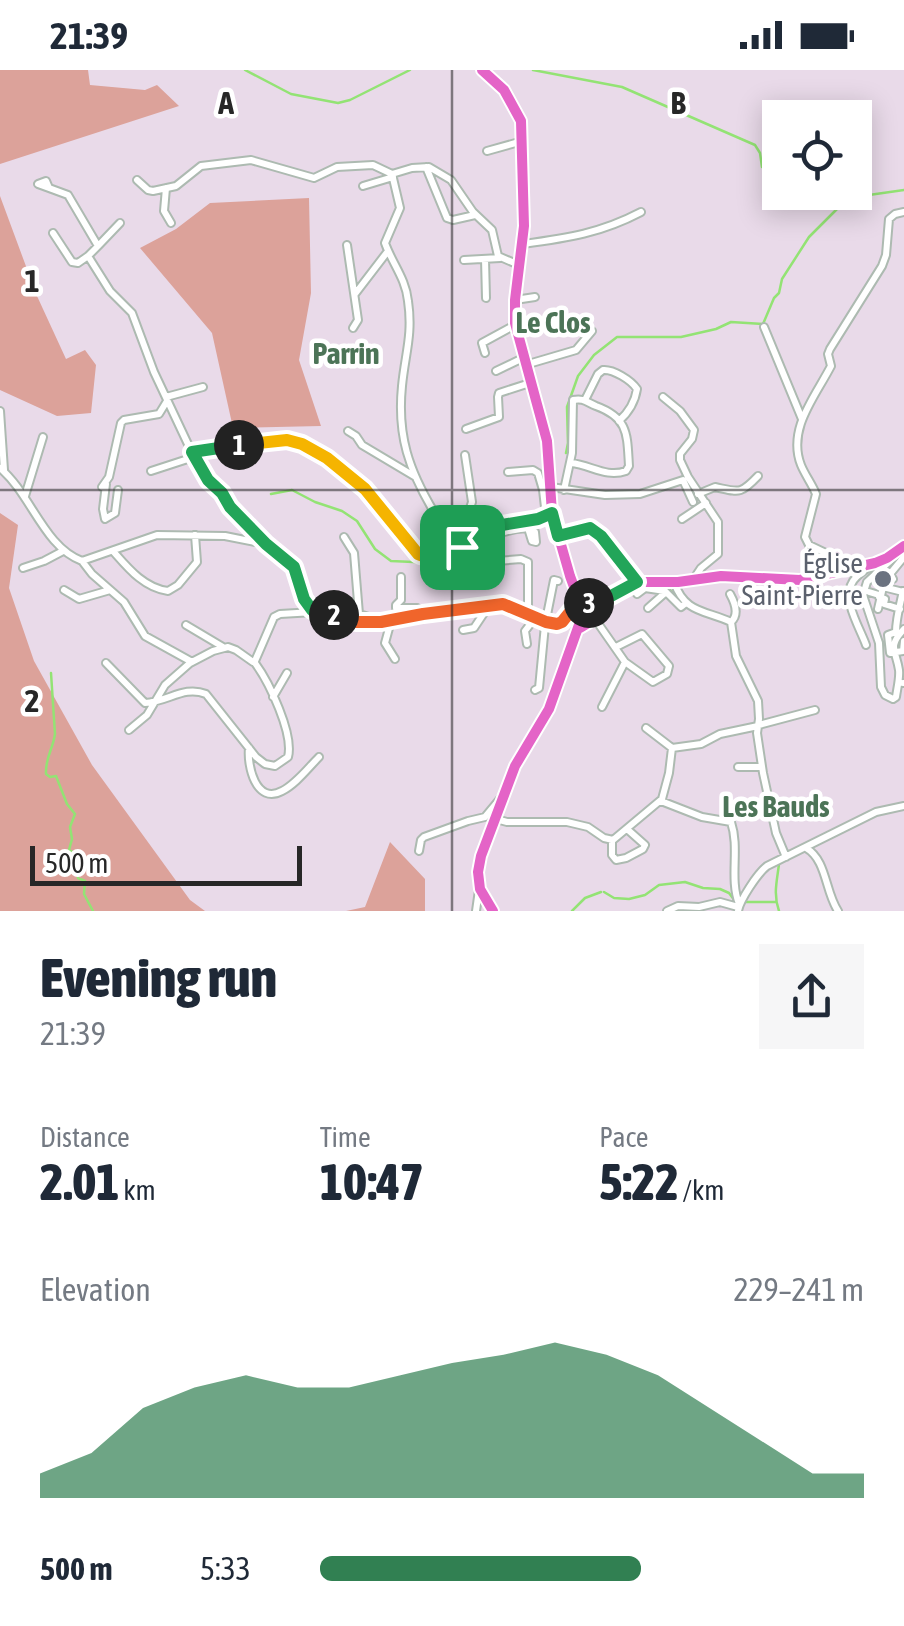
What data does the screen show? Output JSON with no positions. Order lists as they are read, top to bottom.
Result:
{
  "districts": ["Le Clos", "Parrin", "Les Bauds"],
  "places": ["Église Saint-Pierre"],
  "scale_bar": "500 m",
  "page": {
    "status": "21:39",
    "pins": ["1", "3", "2"],
    "scale": "500 m",
    "heading": ["Evening run", "21:39"],
    "stats": [
      ["Distance", "2.01 km"],
      ["Time", "10:47"],
      ["Pace", "5:22 /km"]
    ],
    "chart": ["Elevation", "229–241 m"],
    "list": [
      {
        "name": "500 m",
        "note": "5:33"
      }
    ]
  },
  "grid": {
    "columns": ["A", "B"],
    "rows": ["1", "2"]
  }
}
